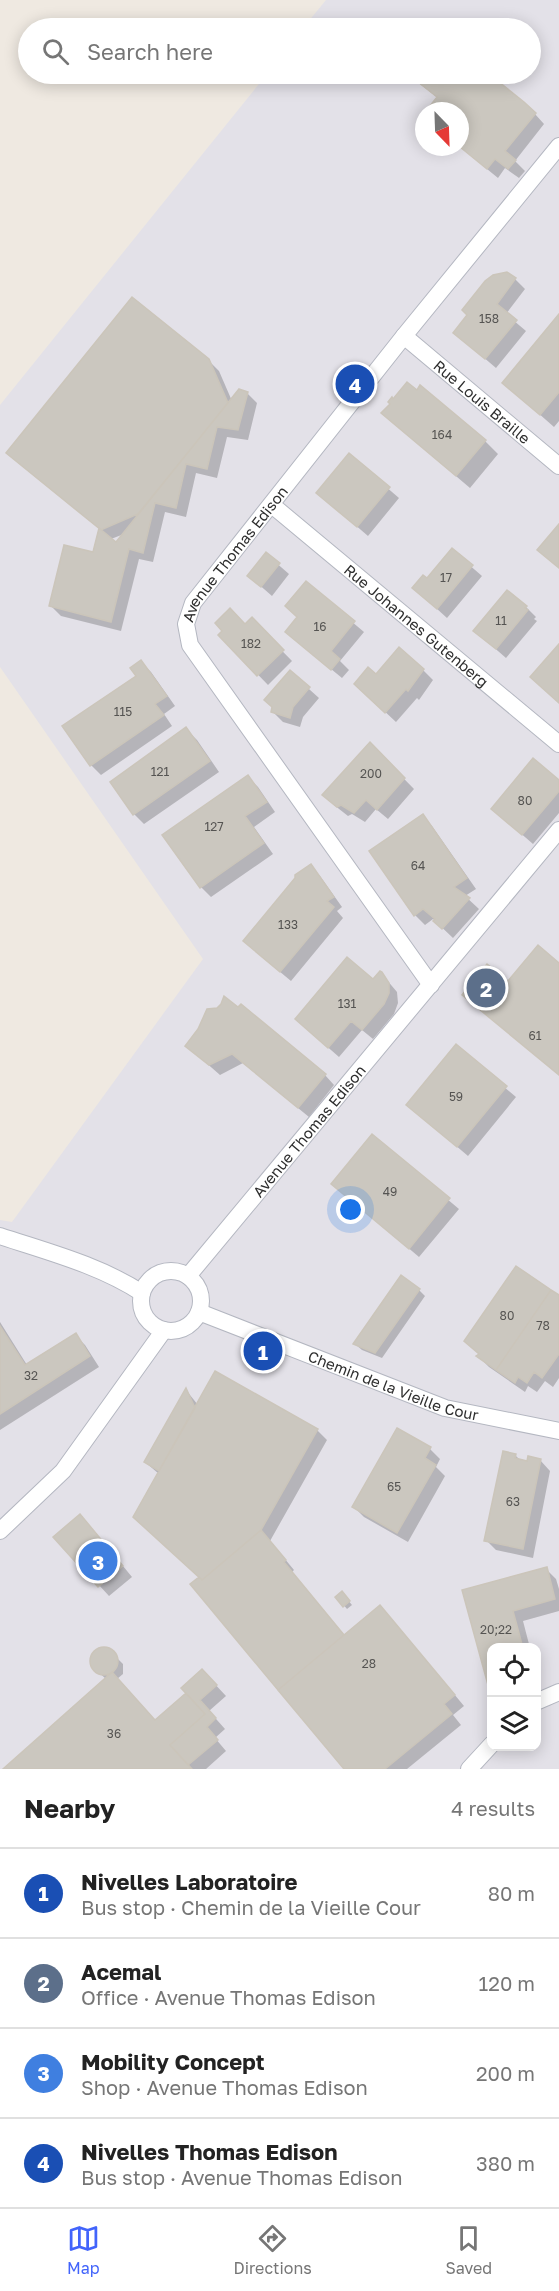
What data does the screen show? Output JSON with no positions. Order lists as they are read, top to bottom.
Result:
{
  "streets": {
    "street": [
      "Rue Louis Braille",
      "Avenue Thomas Edison",
      "Rue Johannes Gutenberg",
      "Chemin de la Vieille Cour"
    ]
  },
  "crossings": [
    ["Rue Louis Braille", "Avenue Thomas Edison"],
    ["Avenue Thomas Edison", "Rue Johannes Gutenberg"],
    ["Avenue Thomas Edison", "Chemin de la Vieille Cour"]
  ],
  "house_numbers": [
    "158",
    "164",
    "17",
    "11",
    "16",
    "182",
    "115",
    "121",
    "200",
    "80",
    "127",
    "64",
    "133",
    "131",
    "61",
    "59",
    "49",
    "80",
    "78",
    "32",
    "65",
    "63",
    "20;22",
    "28",
    "36"
  ],
  "north": "bottom right",
  "page": {
    "search": "Search here",
    "pins": [
      "4",
      "2",
      "1",
      "3"
    ],
    "heading": ["Nearby", "4 results"],
    "list": [
      {
        "mark": "1",
        "name": "Nivelles Laboratoire",
        "note": "Bus stop · Chemin de la Vieille Cour",
        "value": "80 m"
      },
      {
        "mark": "2",
        "name": "Acemal",
        "note": "Office · Avenue Thomas Edison",
        "value": "120 m"
      },
      {
        "mark": "3",
        "name": "Mobility Concept",
        "note": "Shop · Avenue Thomas Edison",
        "value": "200 m"
      },
      {
        "mark": "4",
        "name": "Nivelles Thomas Edison",
        "note": "Bus stop · Avenue Thomas Edison",
        "value": "380 m"
      }
    ],
    "nav": ["Map", "Directions", "Saved"]
  }
}
